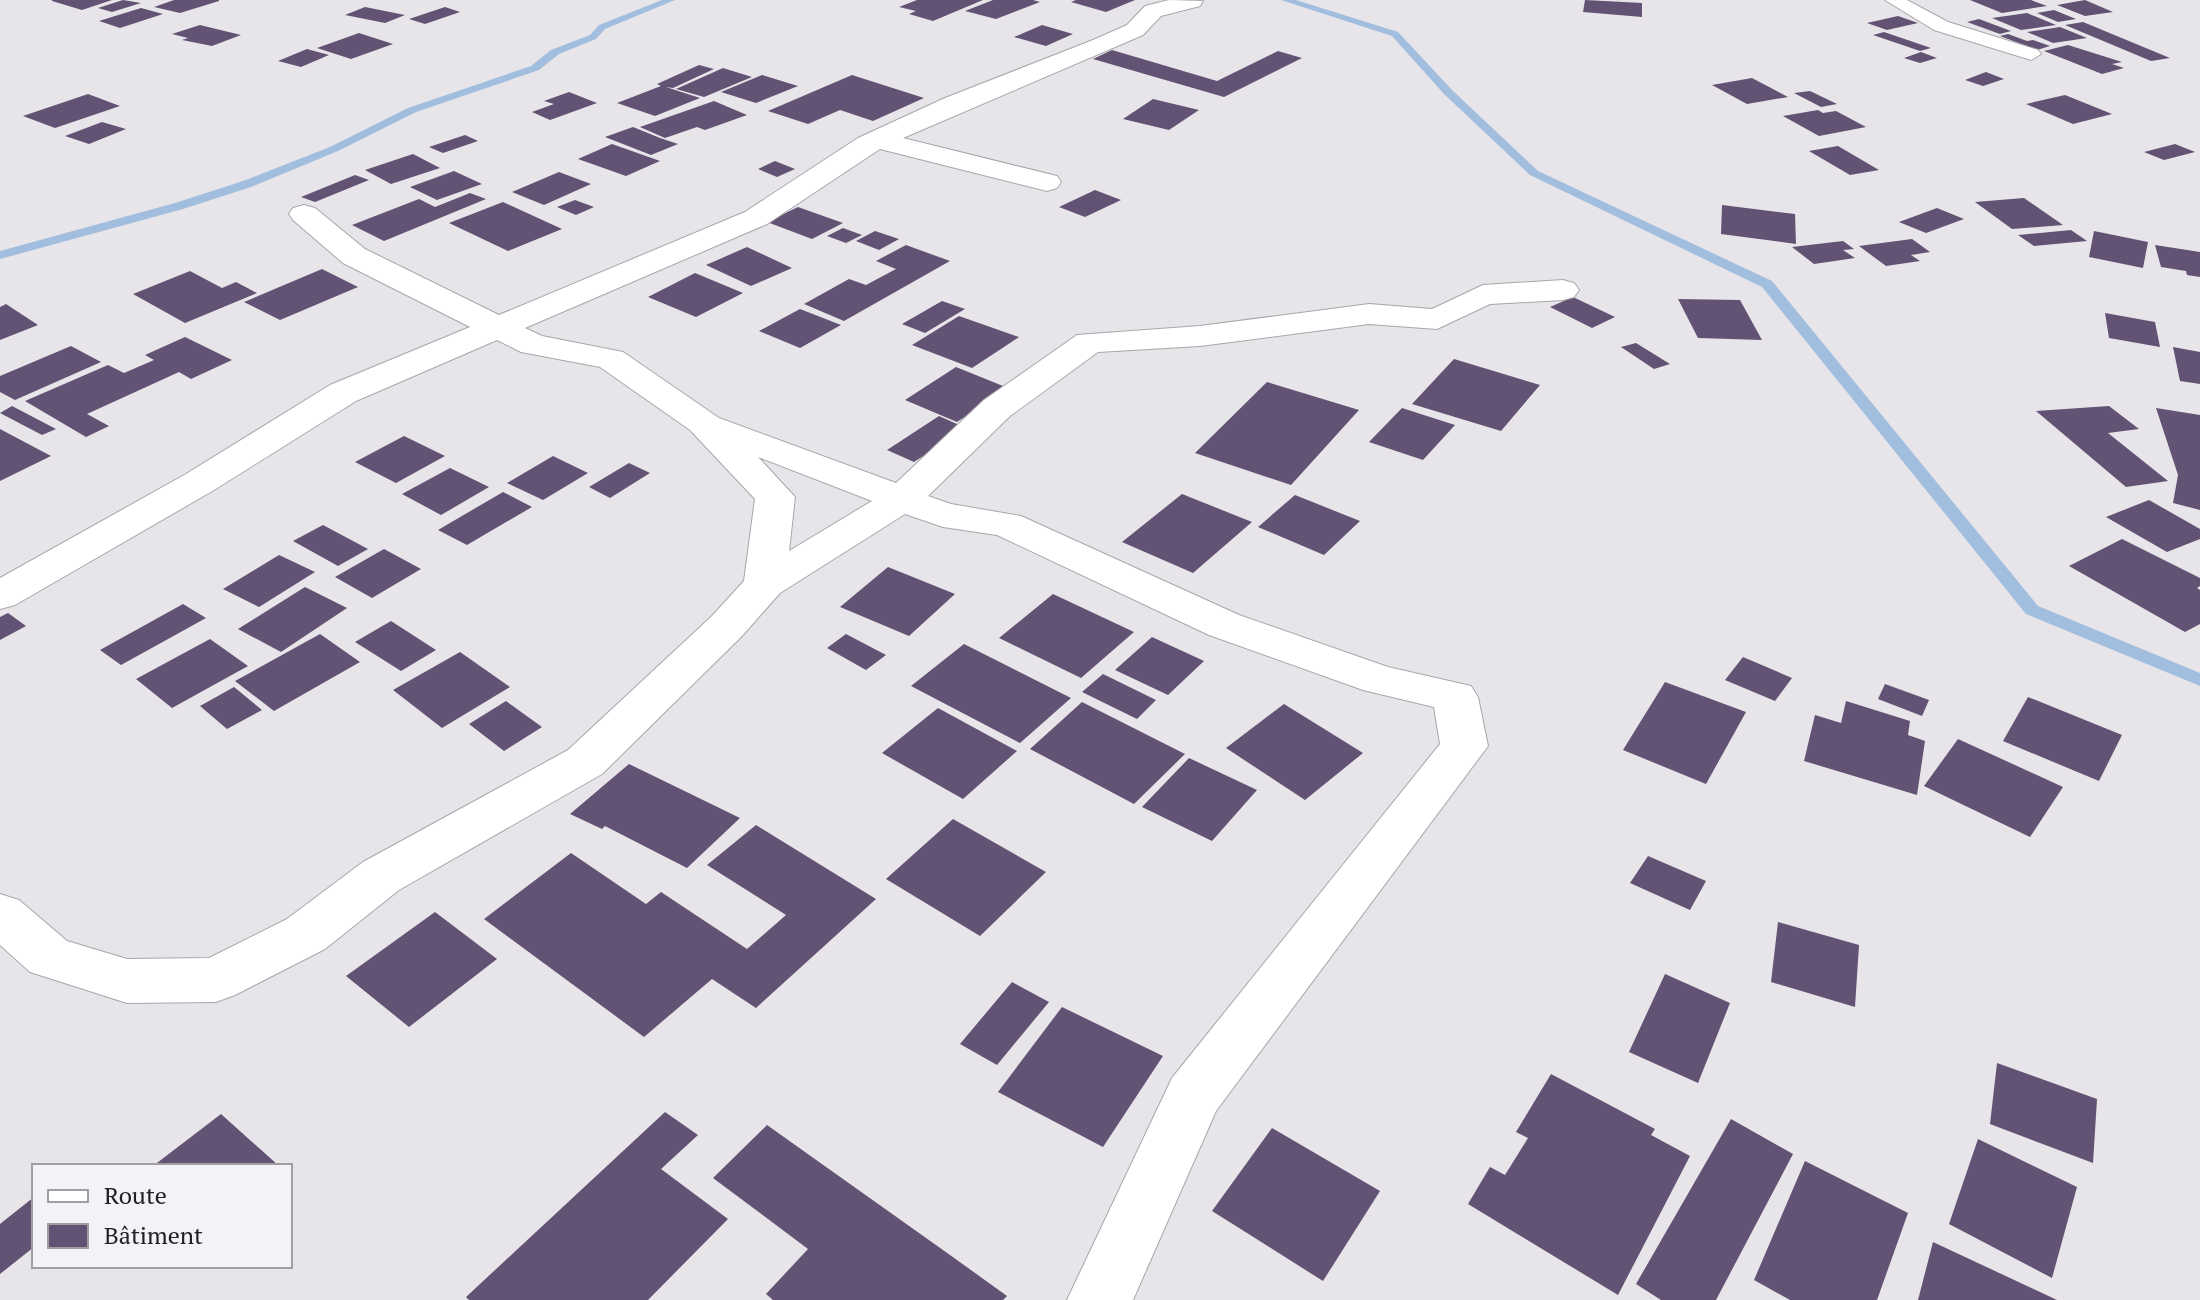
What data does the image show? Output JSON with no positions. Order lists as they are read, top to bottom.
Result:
{
  "legend": ["Route", "Bâtiment"]
}
